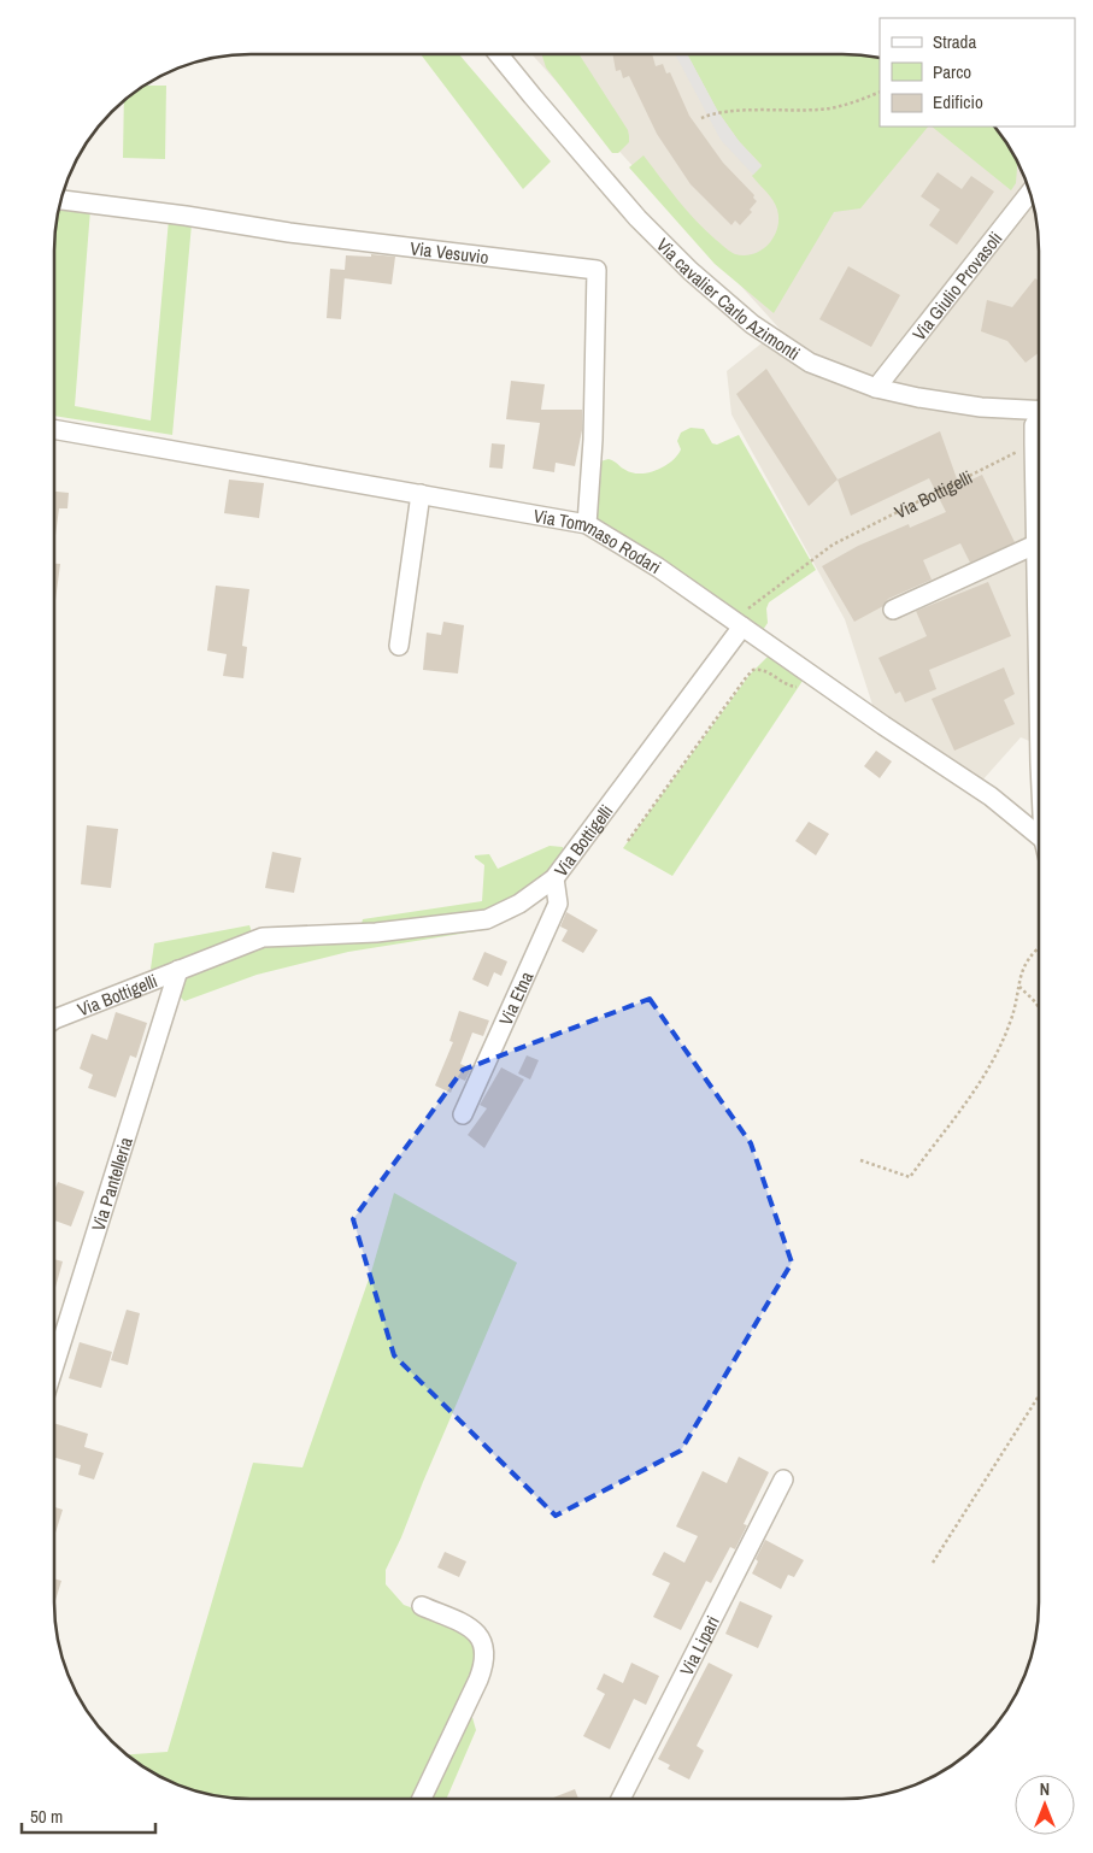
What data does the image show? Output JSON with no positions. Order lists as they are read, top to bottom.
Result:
{
  "streets": {
    "street": [
      "Via Vesuvio",
      "Via Giulio Provasoli",
      "Via cavalier Carlo Azimonti",
      "Via Bottigelli",
      "Via Tommaso Rodari",
      "Via Etna",
      "Via Pantelleria",
      "Via Lipari"
    ]
  },
  "crossings": [
    ["Via Vesuvio", "Via Tommaso Rodari"],
    ["Via Giulio Provasoli", "Via cavalier Carlo Azimonti"],
    ["Via Bottigelli", "Via Tommaso Rodari"],
    ["Via Bottigelli", "Via Etna"],
    ["Via Bottigelli", "Via Pantelleria"]
  ],
  "legend": ["Strada", "Parco", "Edificio"],
  "scale_bar": "50 m",
  "north": "top"
}
